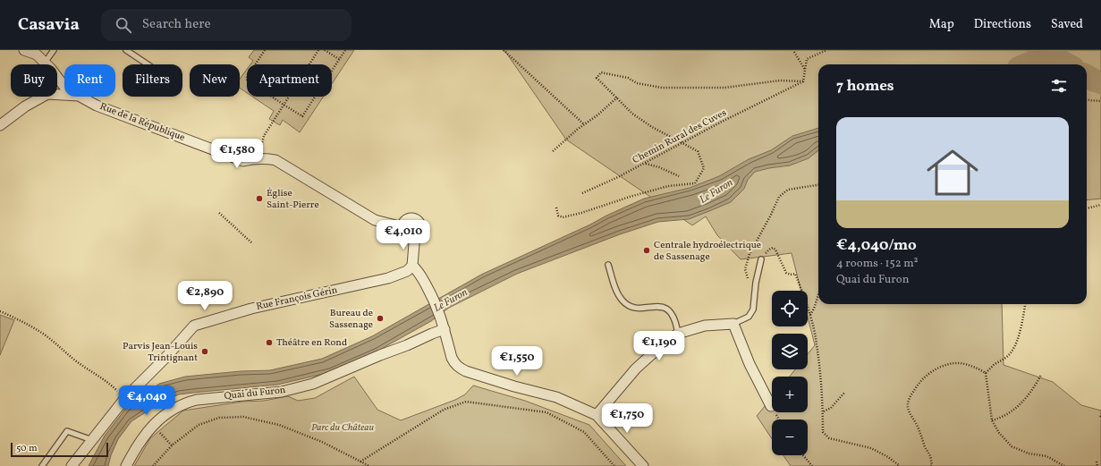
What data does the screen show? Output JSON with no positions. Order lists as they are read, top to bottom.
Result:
{
  "streets": {
    "street": ["Rue de la République", "Rue François Gérin", "Quai du Furon"],
    "path": ["Chemin Rural des Cuves"]
  },
  "water": ["Le Furon"],
  "parks": ["Parc du Château"],
  "places": [
    "Église Saint-Pierre",
    "Centrale hydroélectrique de Sassenage",
    "Bureau de Sassenage",
    "Théâtre en Rond",
    "Parvis Jean-Louis Trintignant"
  ],
  "scale_bar": "50 m",
  "page": {
    "header": "Casavia",
    "search": "Search here",
    "nav": ["Map", "Directions", "Saved"],
    "chip": [
      "Buy",
      "Rent",
      "Filters",
      "New",
      "Apartment"
    ],
    "heading": "7 homes",
    "list": [
      {
        "name": "€4,040/mo",
        "note": "4 rooms · 152 m² · Quai du Furon"
      }
    ],
    "price": [
      "€1,580",
      "€4,010",
      "€2,890",
      "€1,190",
      "€1,550",
      "€4,040",
      "€1,750"
    ],
    "map_buttons": ["+", "−"],
    "scale": "50 m"
  }
}
